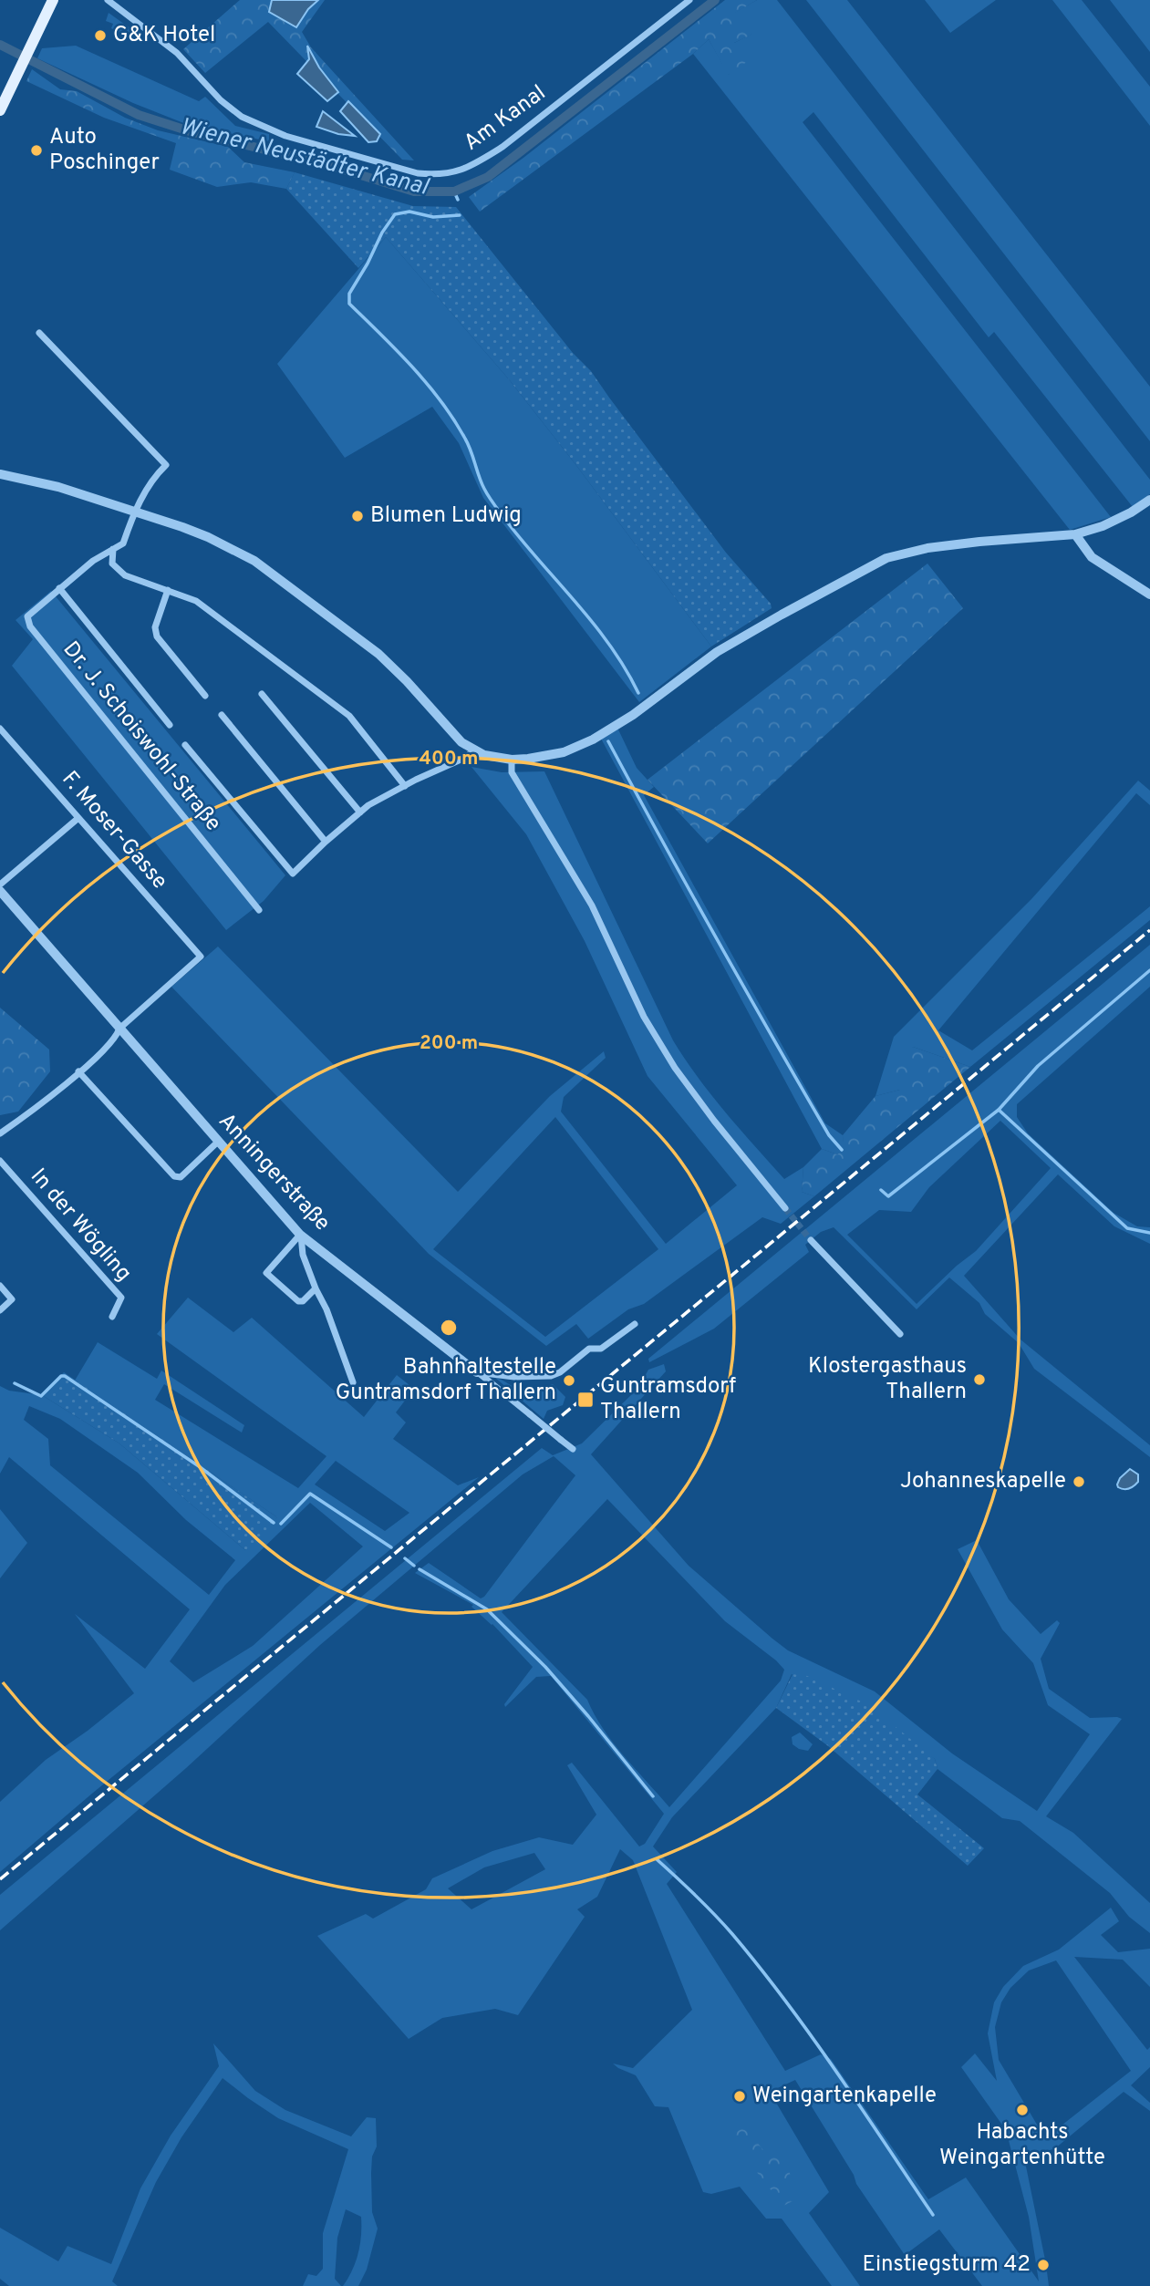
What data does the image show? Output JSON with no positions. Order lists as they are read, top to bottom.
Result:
{
  "streets": {
    "street": [
      "Am Kanal",
      "Dr. J. Schoiswohl-Straße",
      "F. Moser-Gasse",
      "Anningerstraße",
      "In der Wögling"
    ]
  },
  "crossings": [
    ["F. Moser-Gasse", "Anningerstraße"]
  ],
  "water": ["Wiener Neustädter Kanal"],
  "places": {
    "other": [
      "G&K Hotel",
      "Auto Poschinger",
      "Blumen Ludwig",
      "Klostergasthaus Thallern",
      "Bahnhaltestelle Guntramsdorf Thallern",
      "Johanneskapelle",
      "Weingartenkapelle",
      "Habachts Weingartenhütte",
      "Einstiegsturm 42"
    ],
    "transit": ["Guntramsdorf Thallern"]
  },
  "rings": ["400 m", "200 m"]
}
